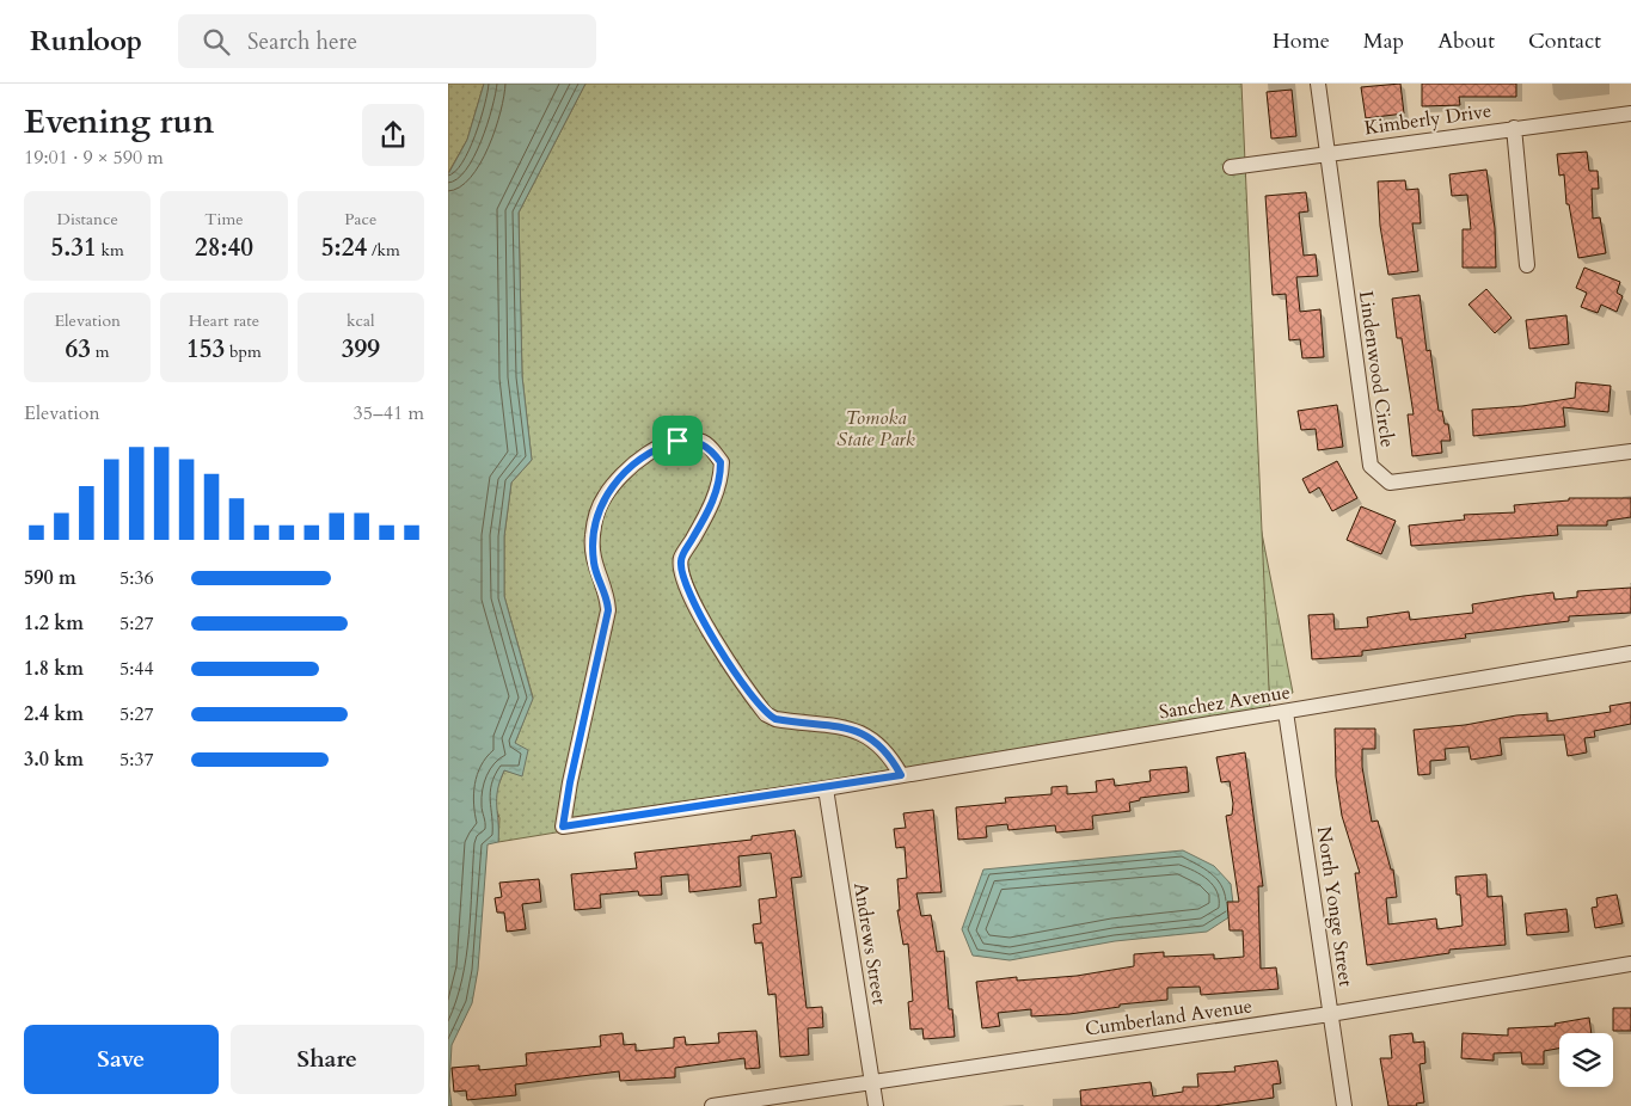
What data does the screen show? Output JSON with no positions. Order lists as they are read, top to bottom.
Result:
{
  "streets": {
    "street": [
      "Kimberly Drive",
      "Lindenwood Circle",
      "Sanchez Avenue",
      "North Yonge Street",
      "Andrews Street",
      "Cumberland Avenue"
    ]
  },
  "crossings": [
    ["Kimberly Drive", "Lindenwood Circle"],
    ["Sanchez Avenue", "North Yonge Street"],
    ["Sanchez Avenue", "Andrews Street"],
    ["North Yonge Street", "Cumberland Avenue"],
    ["Andrews Street", "Cumberland Avenue"]
  ],
  "parks": ["Tomoka State Park"],
  "page": {
    "header": "Runloop",
    "search": "Search here",
    "nav": [
      "Home",
      "Map",
      "About",
      "Contact"
    ],
    "heading": ["Evening run", "19:01 · 9 × 590 m"],
    "stats": [
      ["Distance", "5.31 km"],
      ["Time", "28:40"],
      ["Pace", "5:24 /km"],
      ["Elevation", "63 m"],
      ["Heart rate", "153 bpm"],
      ["kcal", "399"]
    ],
    "chart": ["Elevation", "35–41 m"],
    "list": [
      {
        "name": "590 m",
        "note": "5:36"
      },
      {
        "name": "1.2 km",
        "note": "5:27"
      },
      {
        "name": "1.8 km",
        "note": "5:44"
      },
      {
        "name": "2.4 km",
        "note": "5:27"
      },
      {
        "name": "3.0 km",
        "note": "5:37"
      }
    ],
    "buttons": ["Save", "Share"]
  }
}
